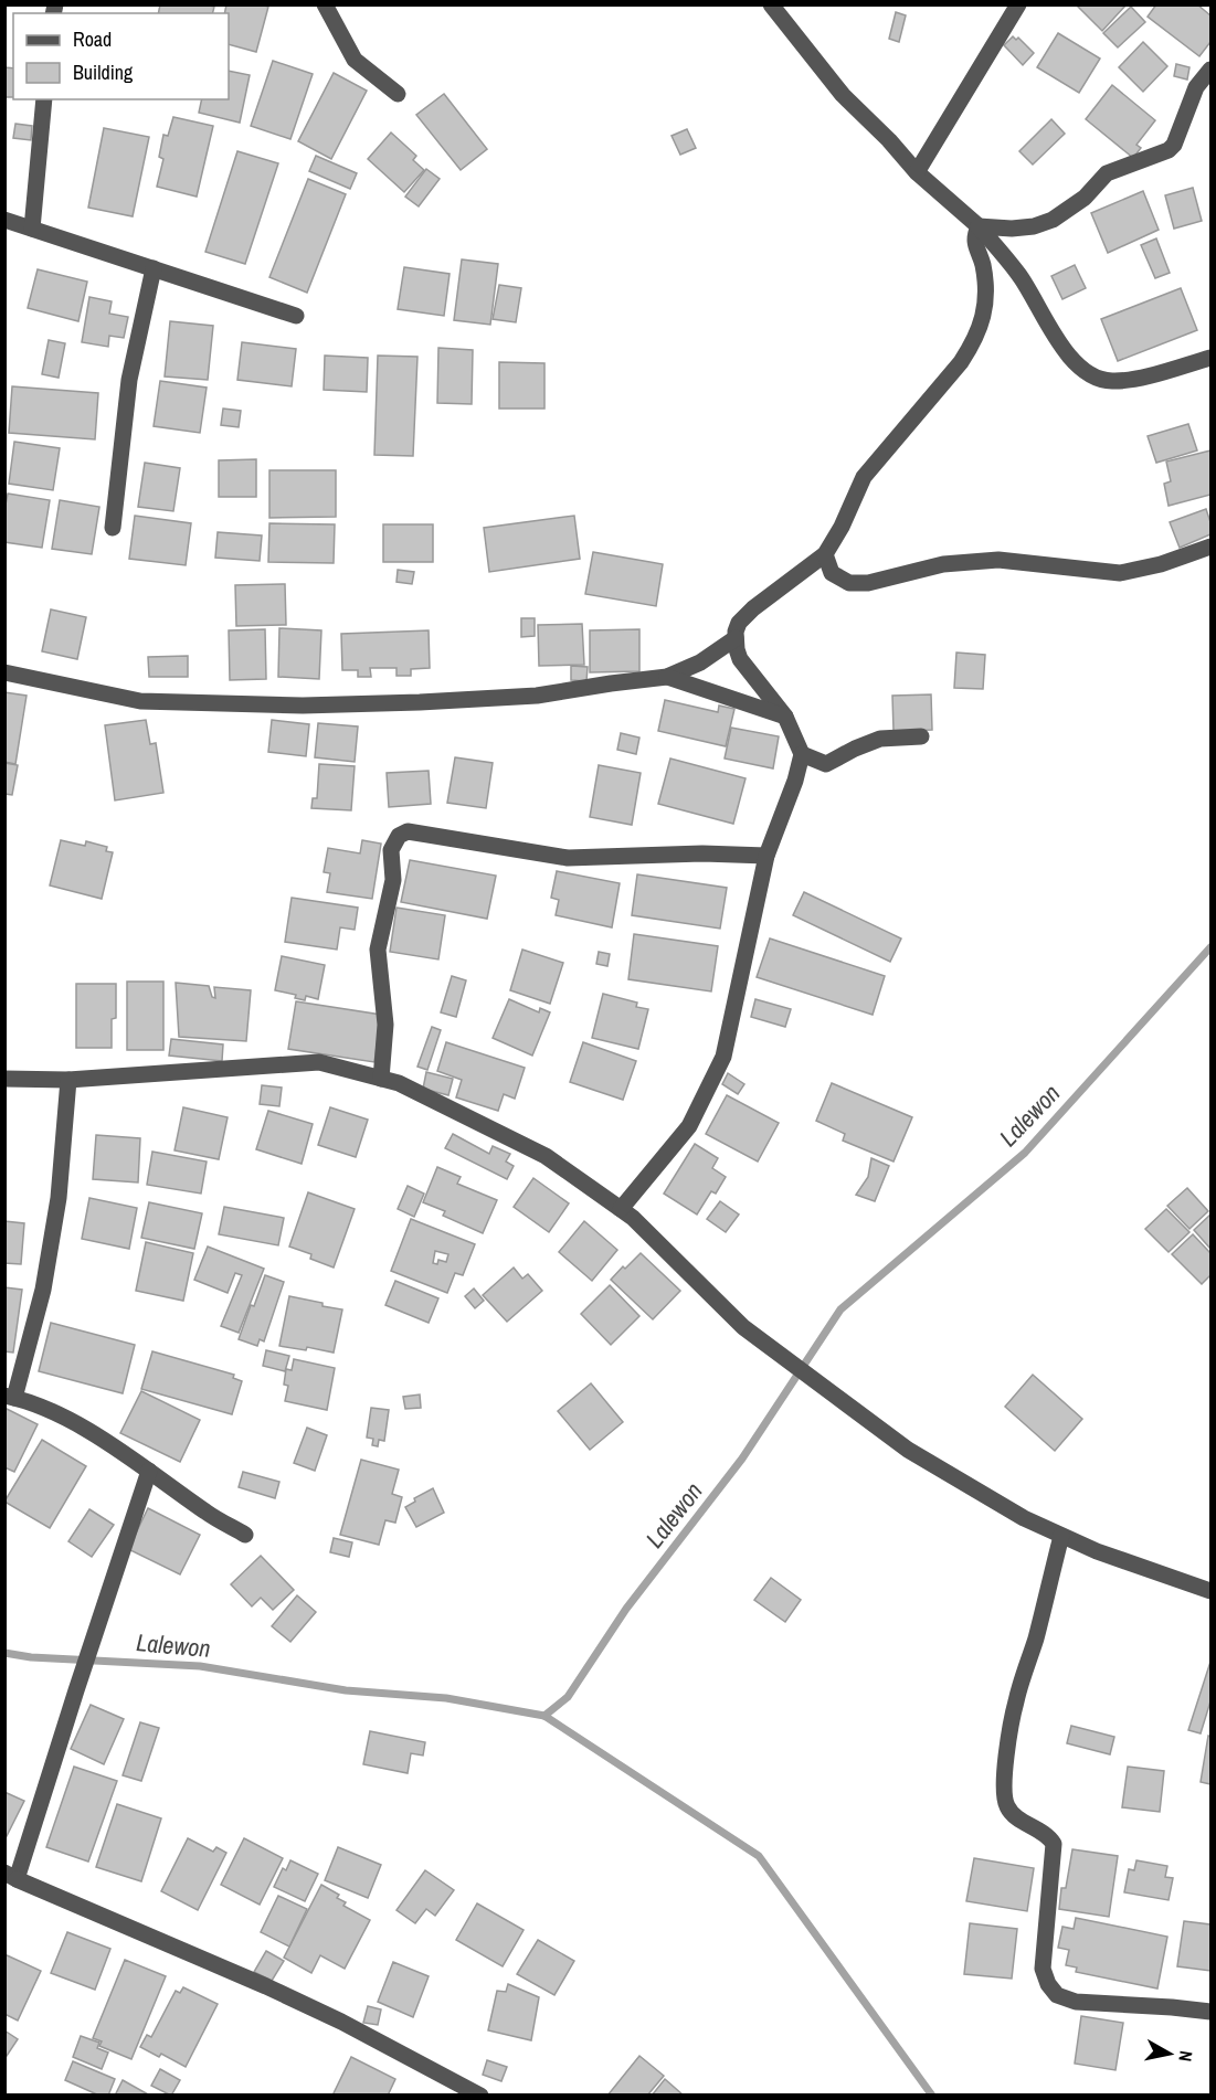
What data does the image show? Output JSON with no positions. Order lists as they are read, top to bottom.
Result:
{
  "water": ["Lalewon"],
  "legend": ["Road", "Building"],
  "north": "right"
}
